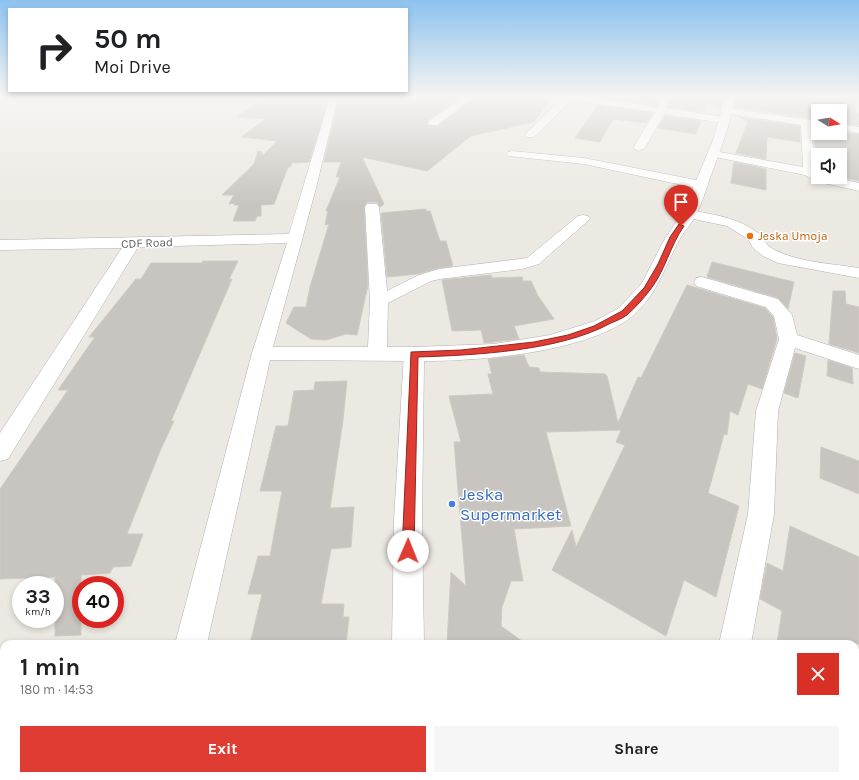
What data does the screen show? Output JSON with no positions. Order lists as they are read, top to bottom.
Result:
{
  "streets": {
    "street": ["CDF Road"]
  },
  "places": ["Jeska Umoja", "Jeska Supermarket"],
  "north": "right",
  "page": {
    "turn": ["50 m", "Moi Drive"],
    "speed": "33 km/h",
    "limit": "40",
    "heading": ["1 min", "180 m · 14:53"],
    "buttons": ["Exit", "Share"]
  }
}
